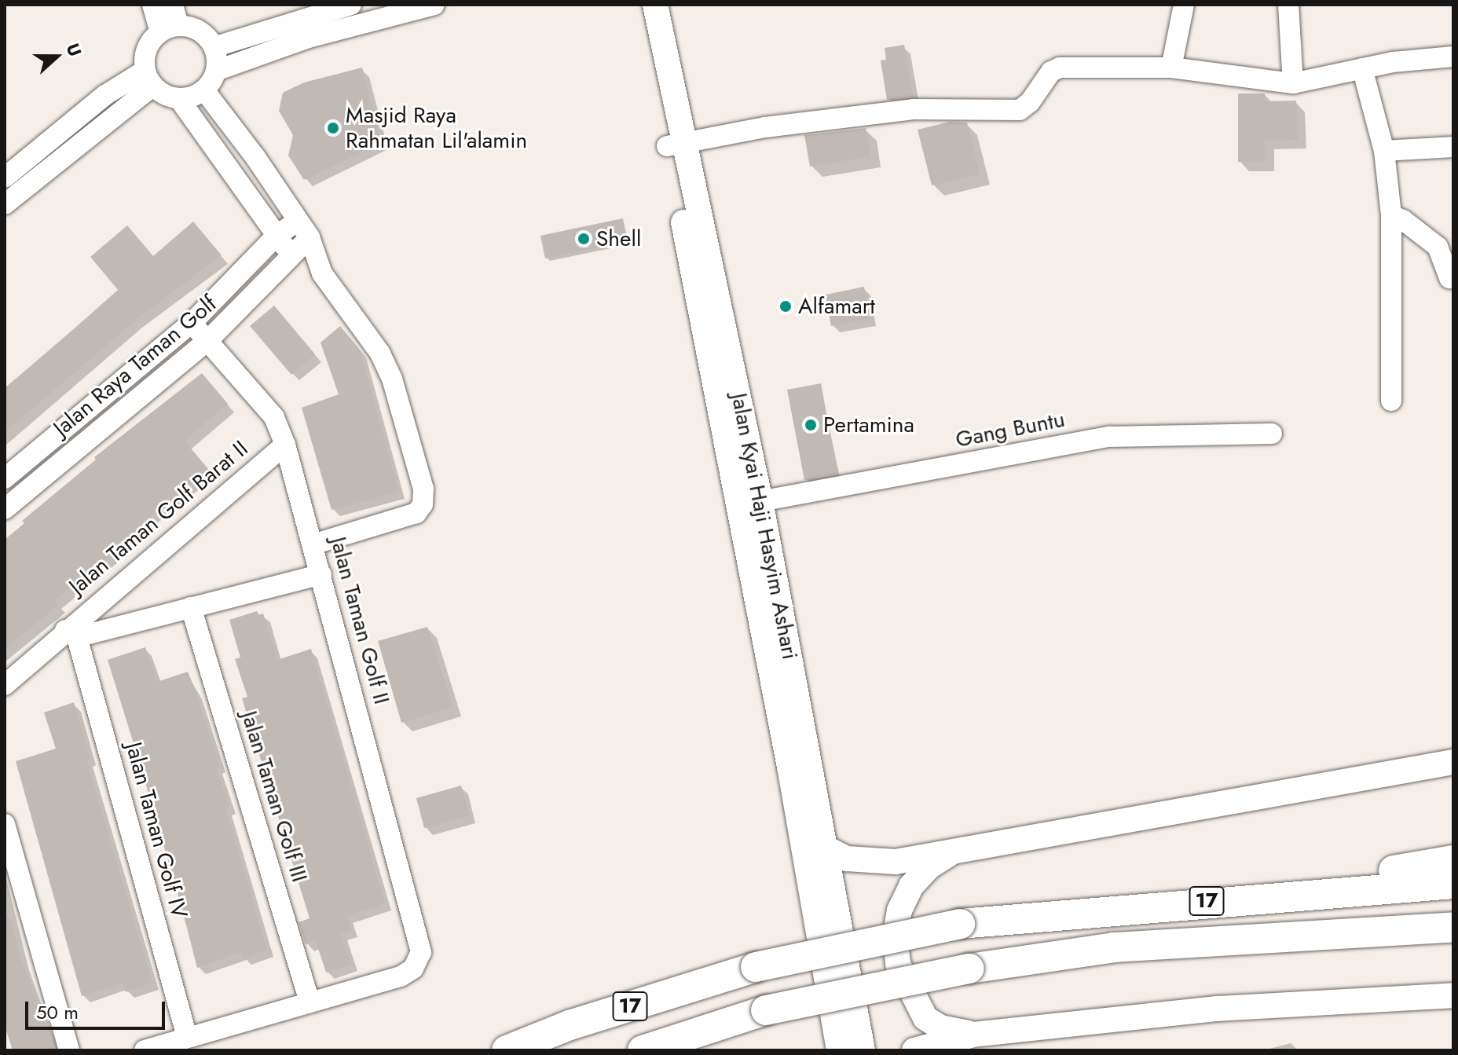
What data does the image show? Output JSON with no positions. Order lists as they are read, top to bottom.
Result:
{
  "streets": {
    "highway": ["17"],
    "main road": ["Jalan Kyai Haji Hasyim Ashari"],
    "street": [
      "Jalan Raya Taman Golf",
      "Gang Buntu",
      "Jalan Taman Golf Barat II",
      "Jalan Taman Golf II",
      "Jalan Taman Golf III",
      "Jalan Taman Golf IV"
    ]
  },
  "crossings": [
    ["Jalan Raya Taman Golf", "Jalan Taman Golf II"],
    ["Gang Buntu", "Jalan Kyai Haji Hasyim Ashari"],
    ["Jalan Taman Golf Barat II", "Jalan Taman Golf II"],
    ["Jalan Taman Golf Barat II", "Jalan Taman Golf III"],
    ["Jalan Taman Golf Barat II", "Jalan Taman Golf IV"],
    ["Jalan Taman Golf II", "Jalan Taman Golf III"]
  ],
  "places": [
    "Masjid Raya Rahmatan Lil'alamin",
    "Shell",
    "Alfamart",
    "Pertamina"
  ],
  "scale_bar": "50 m",
  "north": "right"
}
